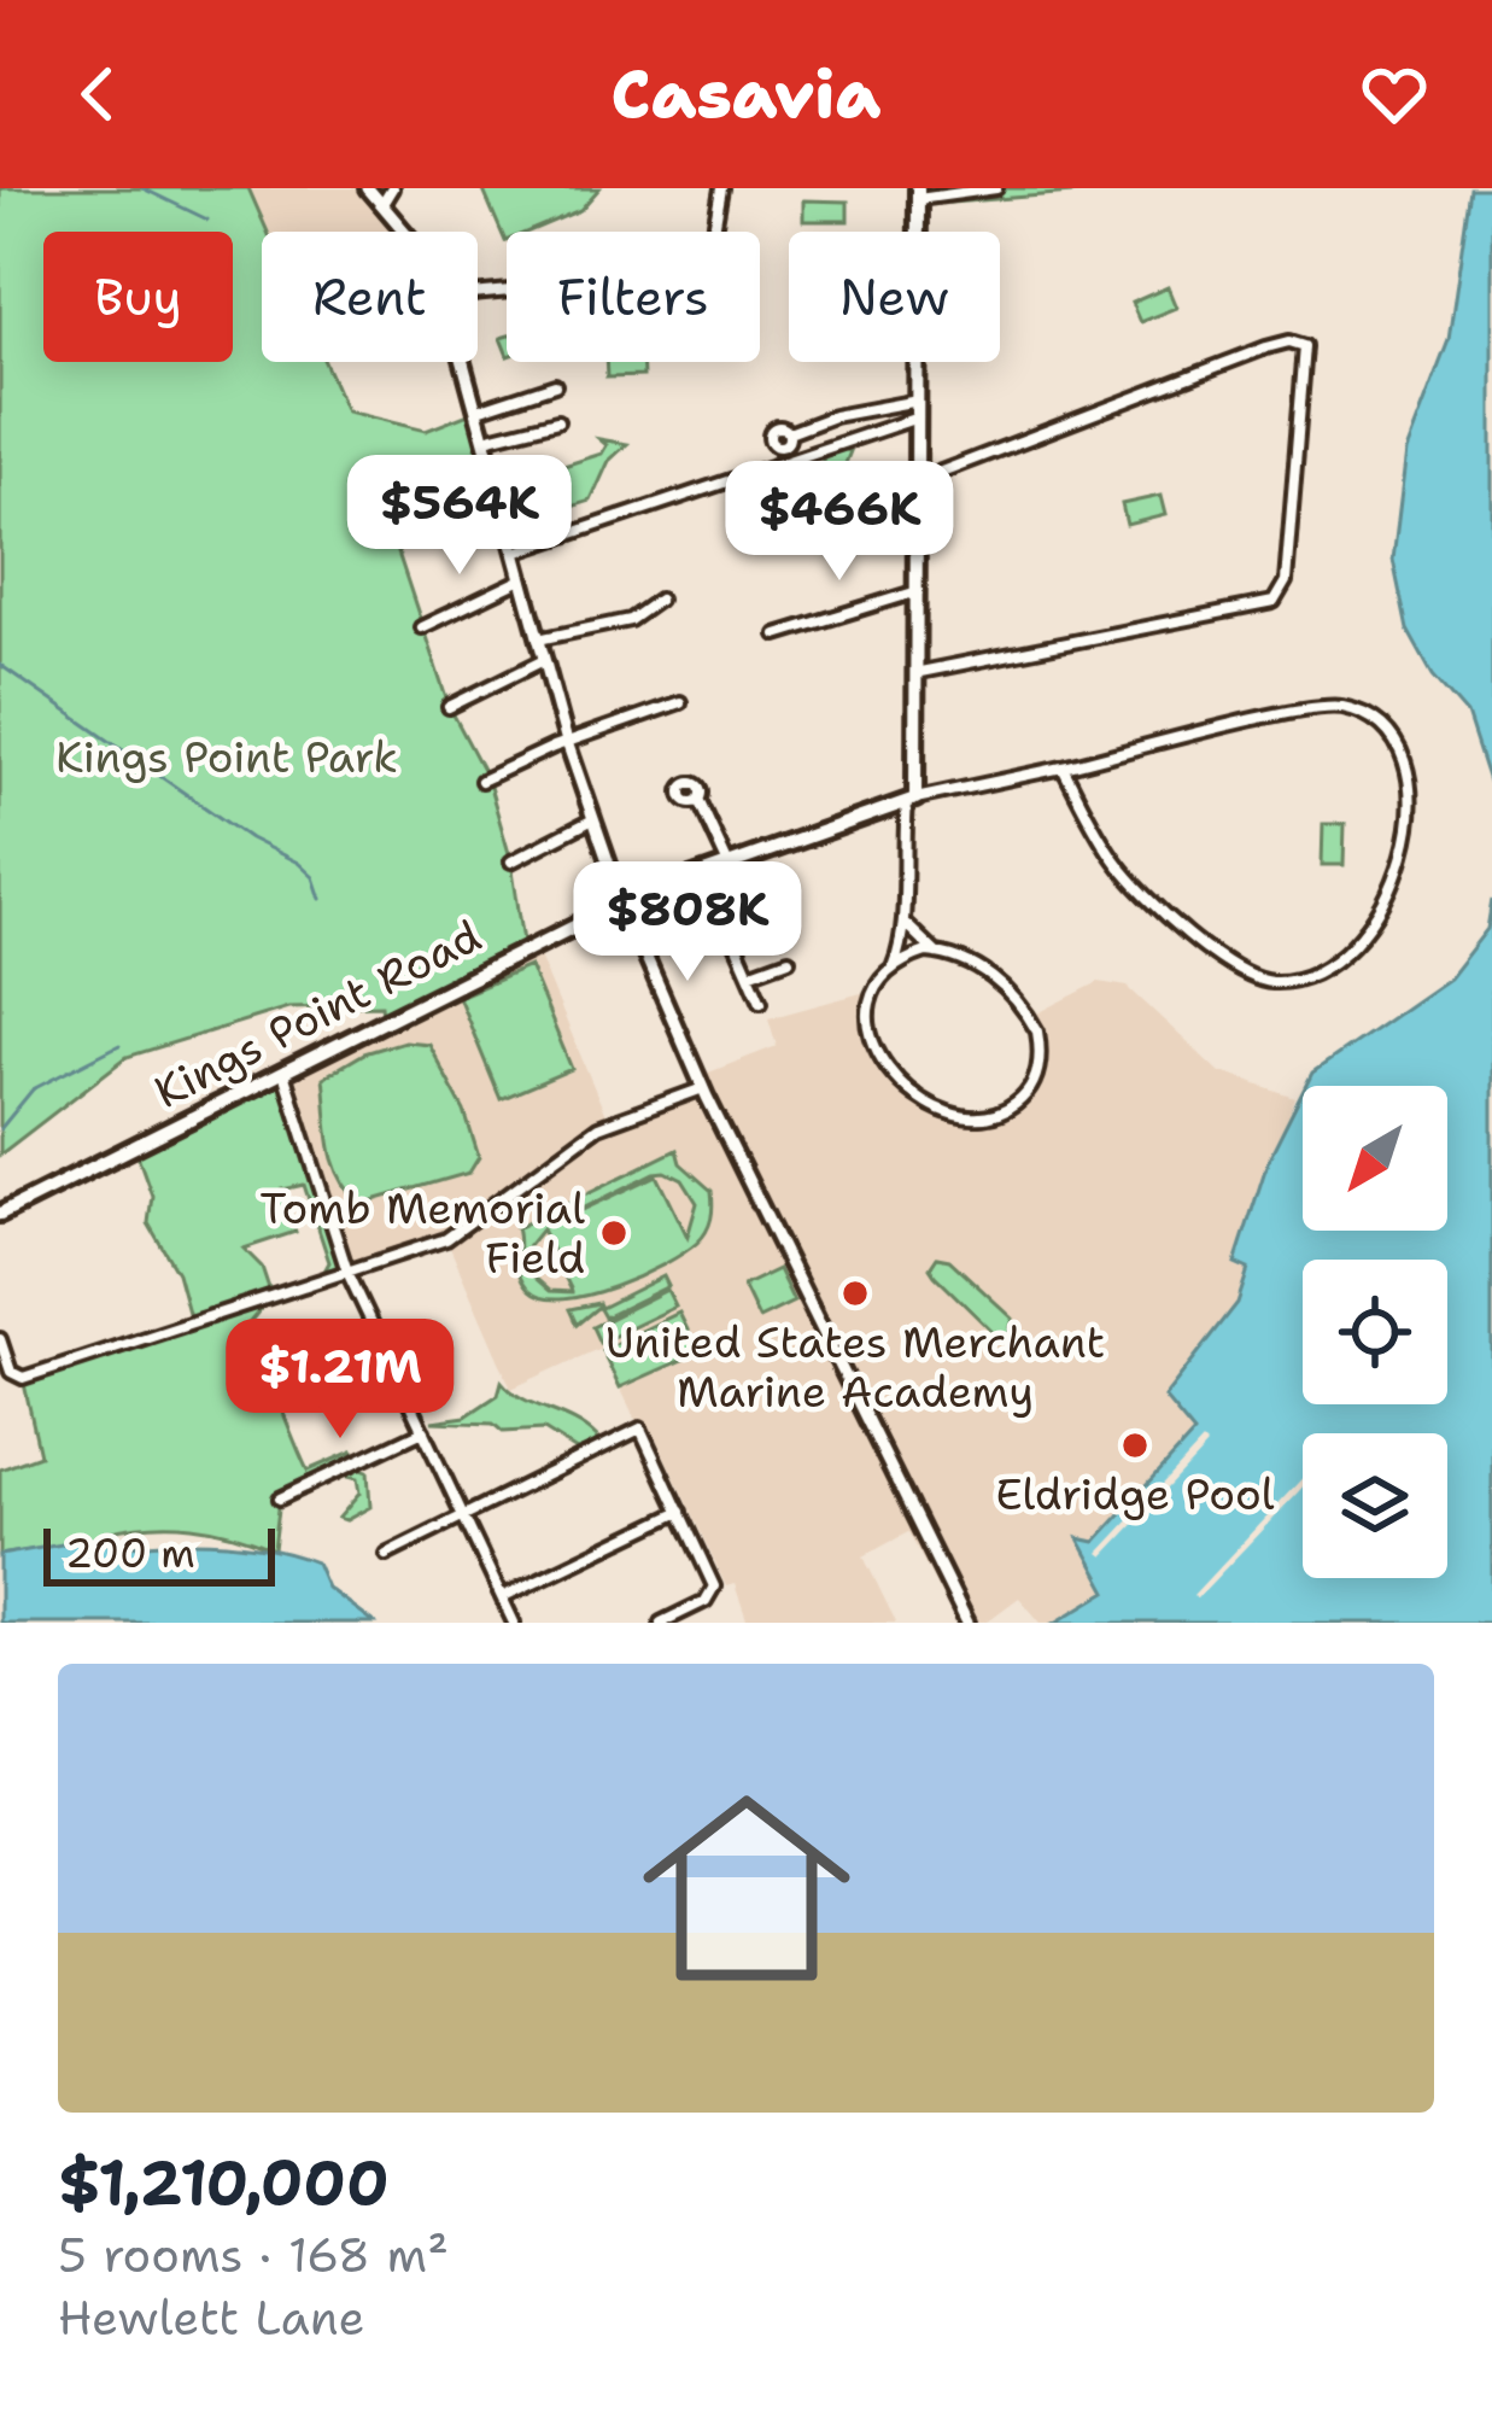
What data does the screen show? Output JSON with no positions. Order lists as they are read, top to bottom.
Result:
{
  "streets": {
    "main road": ["Kings Point Road"]
  },
  "parks": ["Kings Point Park"],
  "places": ["Tomb Memorial Field", "United States Merchant Marine Academy", "Eldridge Pool"],
  "scale_bar": "200 m",
  "north": "bottom left",
  "page": {
    "header": "Casavia",
    "chip": [
      "Buy",
      "Rent",
      "Filters",
      "New"
    ],
    "price": [
      "$564K",
      "$466K",
      "$808K",
      "$1.21M"
    ],
    "scale": "200 m",
    "list": [
      {
        "name": "$1,210,000",
        "note": "5 rooms · 168 m² · Hewlett Lane"
      }
    ]
  }
}
